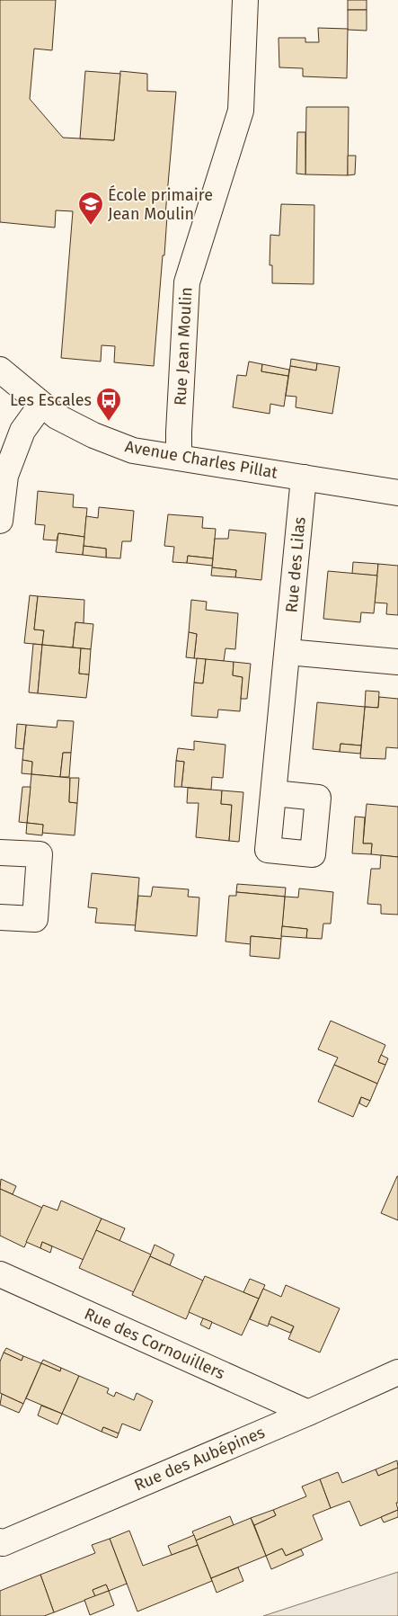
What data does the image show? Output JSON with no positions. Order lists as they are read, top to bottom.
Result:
{
  "streets": {
    "street": [
      "Rue Jean Moulin",
      "Avenue Charles Pillat",
      "Rue des Lilas",
      "Rue des Cornouillers",
      "Rue des Aubépines"
    ]
  },
  "crossings": [
    ["Rue Jean Moulin", "Avenue Charles Pillat"],
    ["Avenue Charles Pillat", "Rue des Lilas"],
    ["Rue des Cornouillers", "Rue des Aubépines"]
  ],
  "places": {
    "school or university": ["École primaire Jean Moulin"],
    "bus stop": ["Les Escales"]
  }
}
